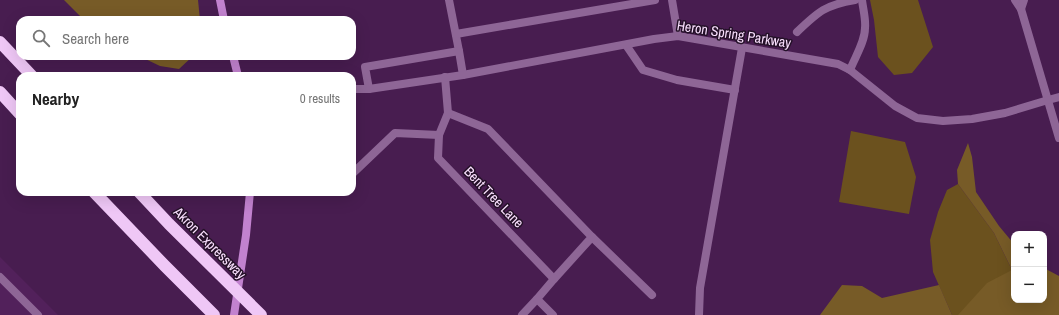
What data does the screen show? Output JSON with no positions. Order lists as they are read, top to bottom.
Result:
{
  "streets": {
    "highway": ["Akron Expressway"],
    "street": ["Heron Spring Parkway", "Bent Tree Lane"]
  },
  "crossings": [
    ["Heron Spring Parkway", "Bent Tree Lane"]
  ],
  "page": {
    "search": "Search here",
    "heading": ["Nearby", "0 results"],
    "map_buttons": ["+", "−"]
  }
}
